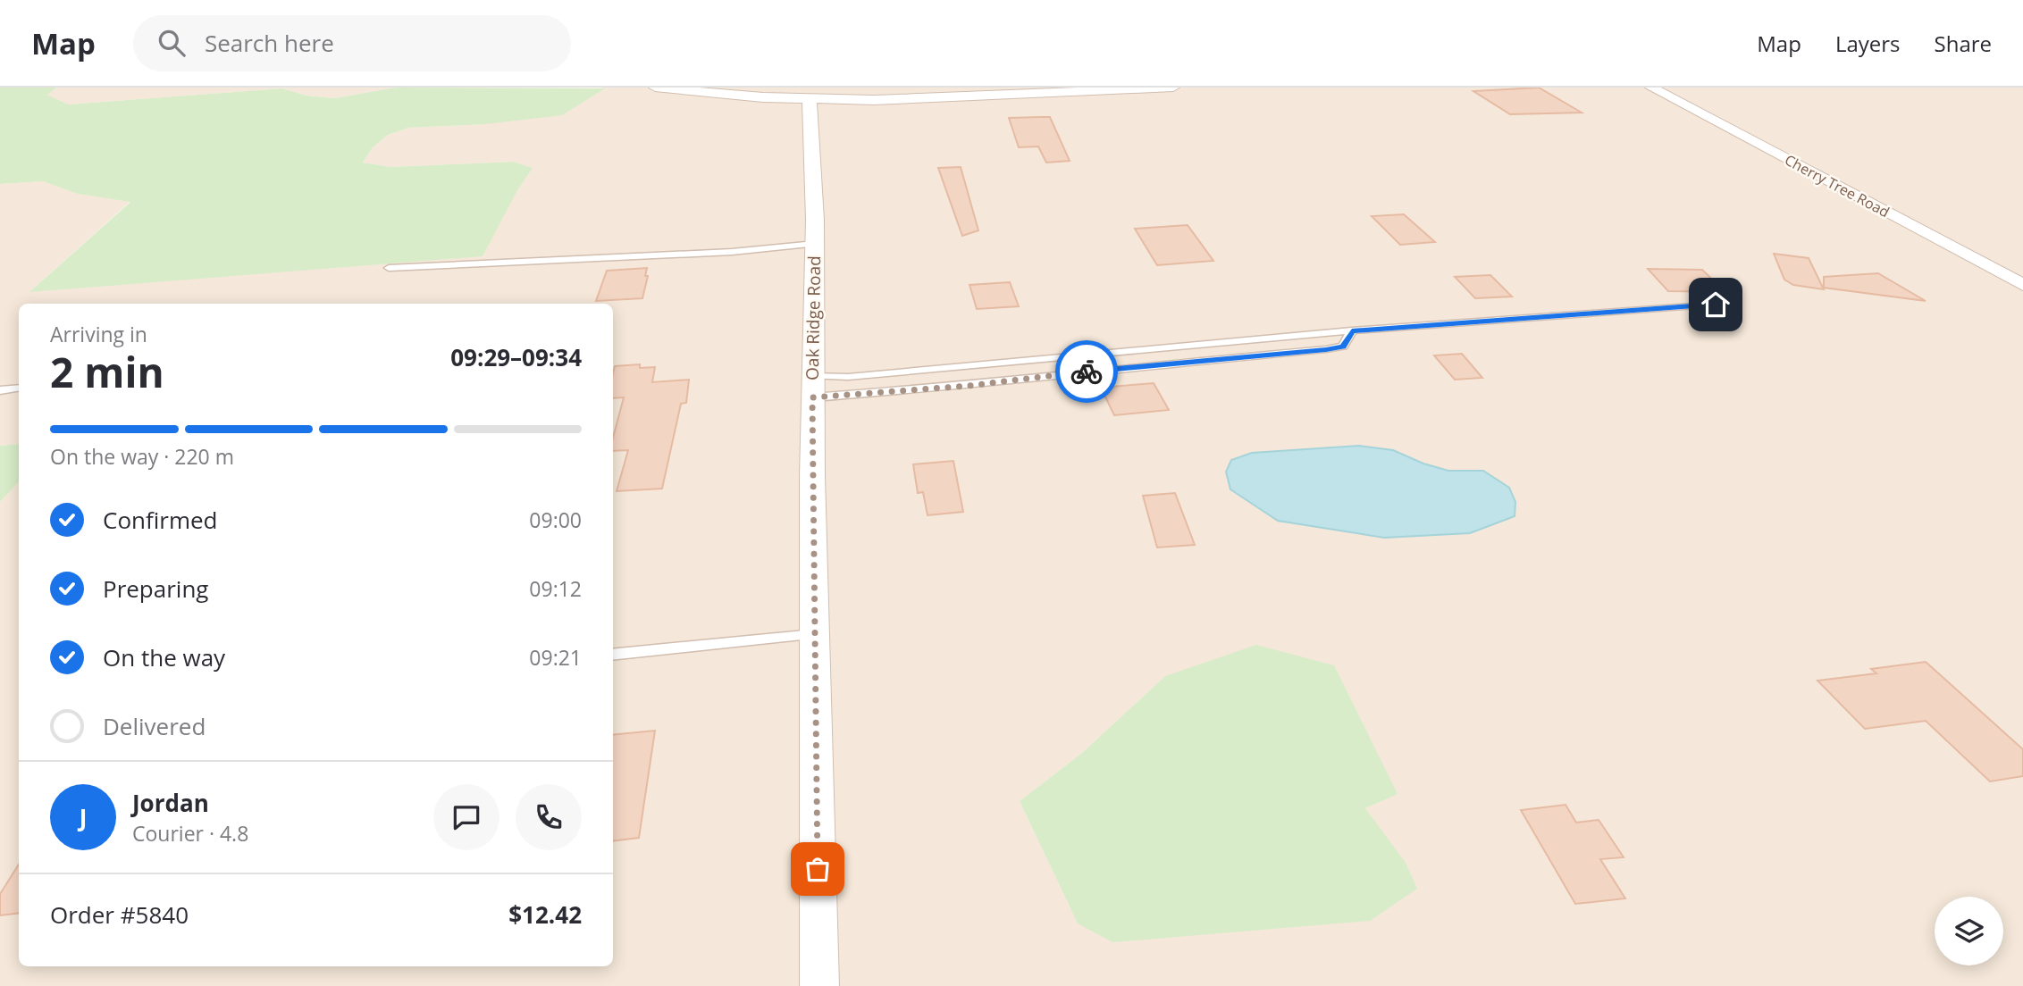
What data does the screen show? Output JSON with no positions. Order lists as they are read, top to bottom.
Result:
{
  "streets": {
    "street": ["Cherry Tree Road", "Oak Ridge Road"]
  },
  "page": {
    "header": "Map",
    "search": "Search here",
    "nav": ["Map", "Layers", "Share"],
    "heading": ["2 min", "Arriving in", "09:29–09:34"],
    "panel": [
      "Jordan",
      "Courier · 4.8",
      "Order #5840",
      "$12.42"
    ],
    "bar": "On the way · 220 m",
    "list": [
      ["Confirmed", "09:00"],
      ["Preparing", "09:12"],
      ["On the way", "09:21"],
      "Delivered"
    ],
    "round": "J"
  }
}
